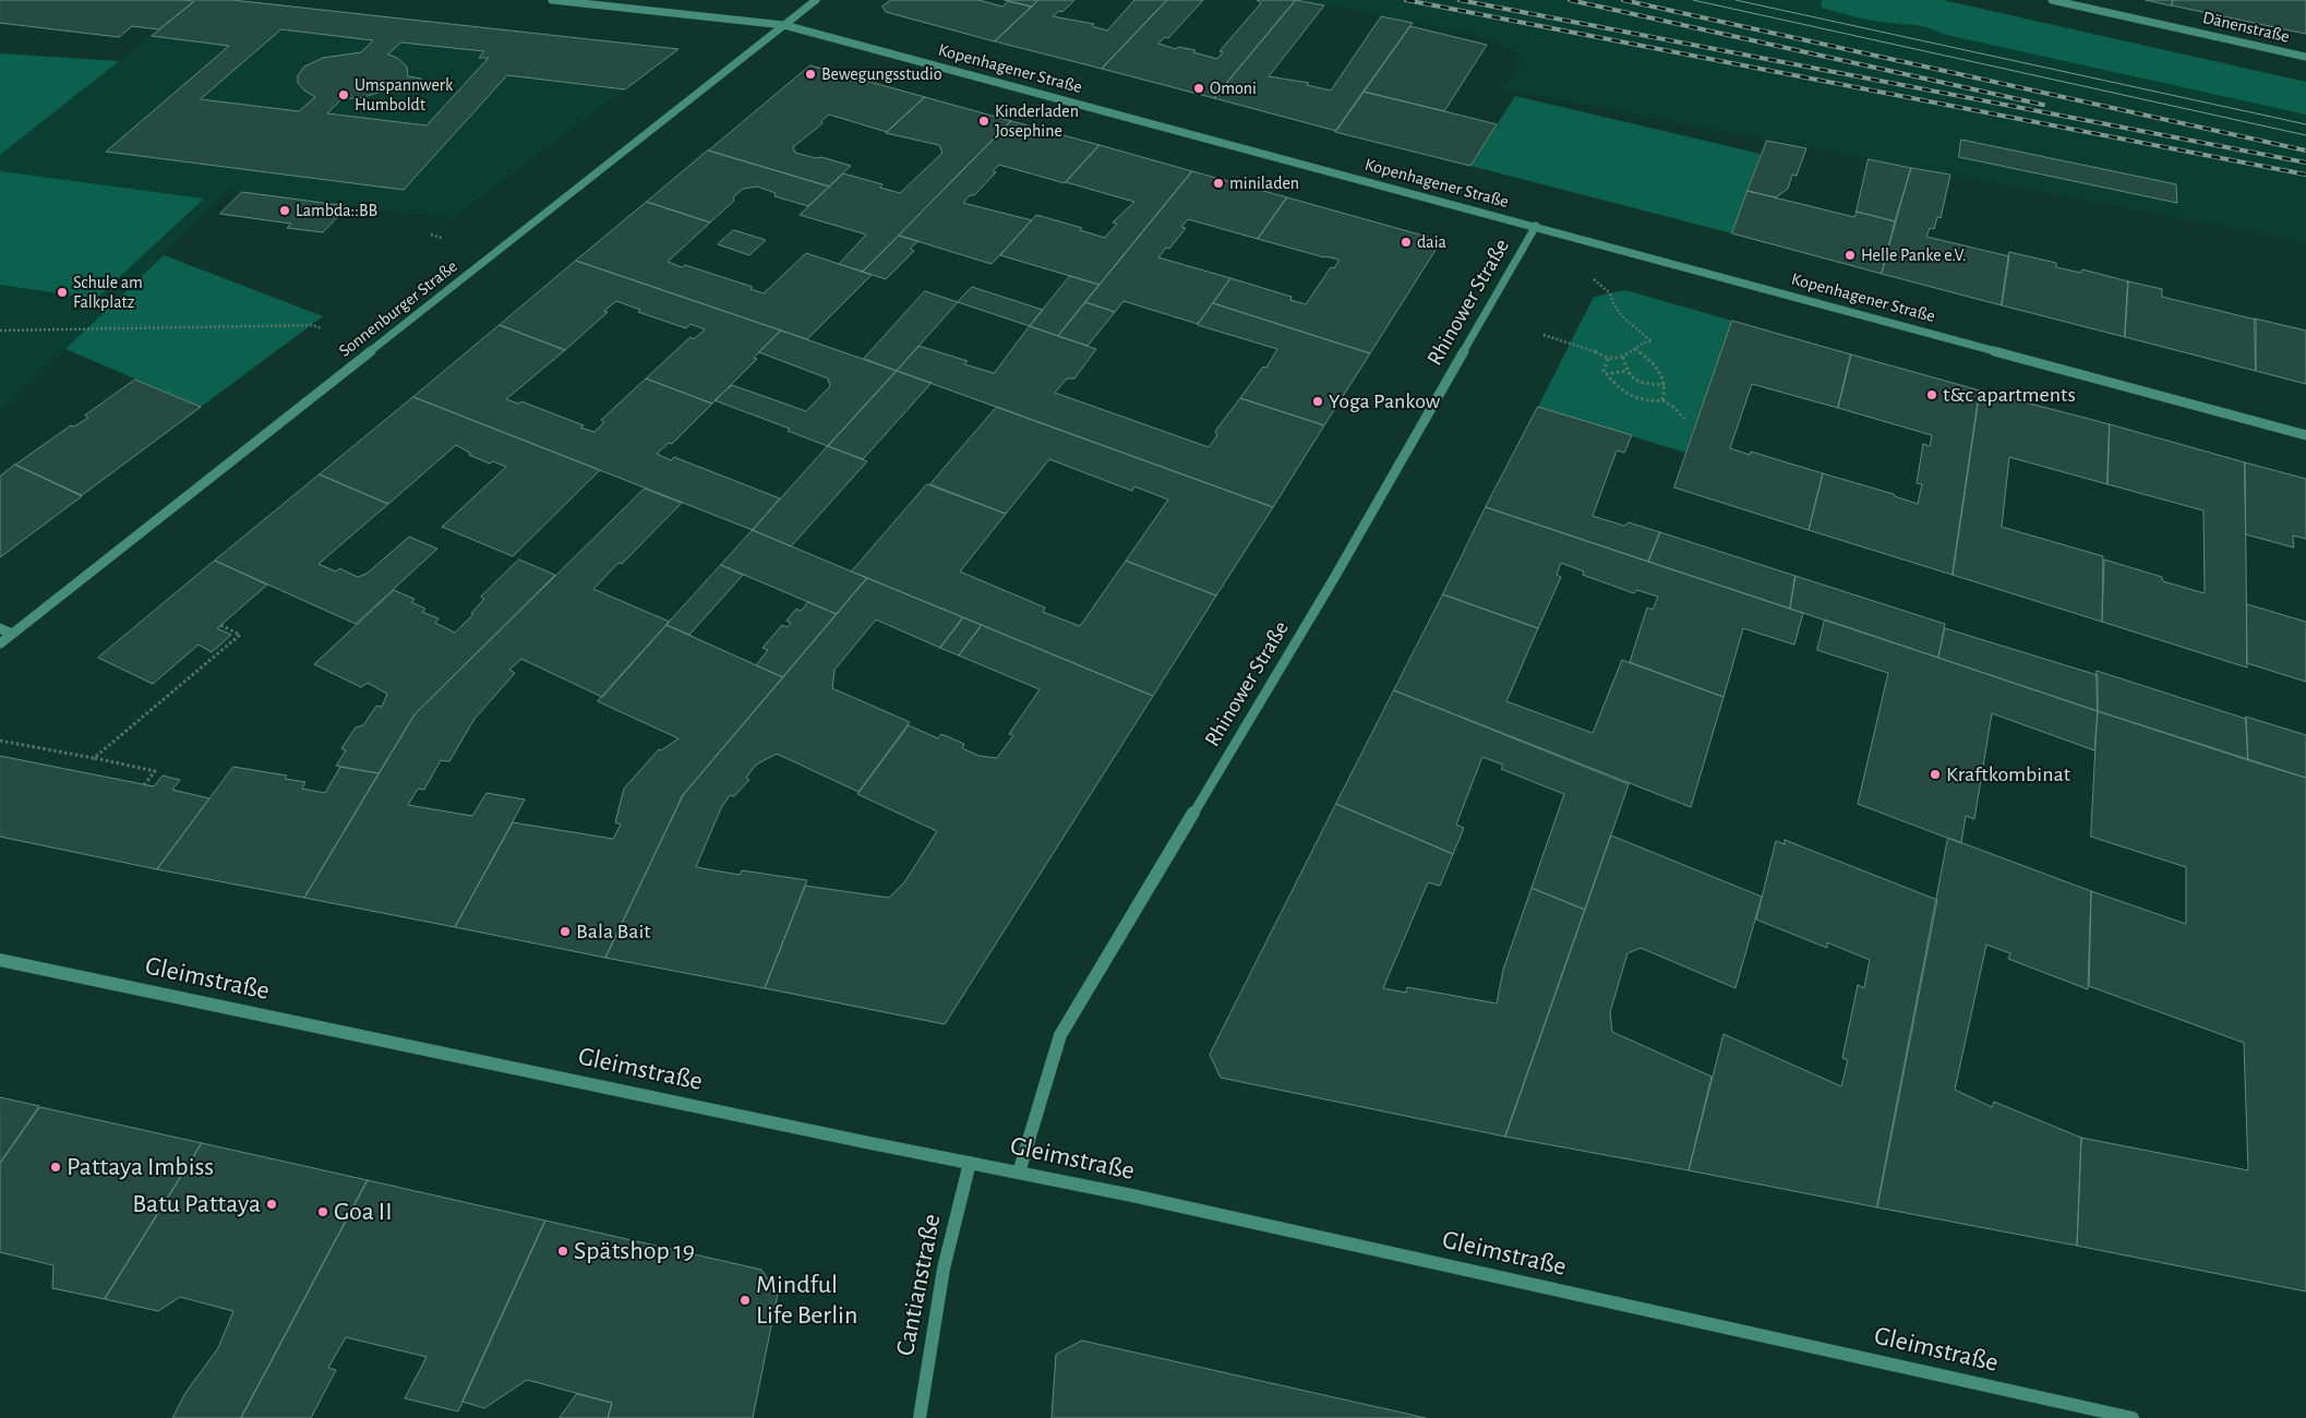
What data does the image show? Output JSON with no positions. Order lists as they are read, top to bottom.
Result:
{
  "streets": {
    "street": [
      "Dänenstraße",
      "Kopenhagener Straße",
      "Rhinower Straße",
      "Sonnenburger Straße",
      "Gleimstraße",
      "Cantianstraße"
    ]
  },
  "crossings": [
    ["Kopenhagener Straße", "Rhinower Straße"],
    ["Kopenhagener Straße", "Sonnenburger Straße"],
    ["Rhinower Straße", "Gleimstraße"],
    ["Gleimstraße", "Cantianstraße"]
  ],
  "places": [
    "Bewegungsstudio",
    "Omoni",
    "Umspannwerk Humboldt",
    "Kinderladen Josephine",
    "miniladen",
    "Lambda::BB",
    "daia",
    "Helle Panke e.V.",
    "Schule am Falkplatz",
    "t&c apartments",
    "Yoga Pankow",
    "Kraftkombinat",
    "Bala Bait",
    "Pattaya Imbiss",
    "Batu Pattaya",
    "Goa II",
    "Spätshop 19",
    "Mindful Life Berlin"
  ]
}
